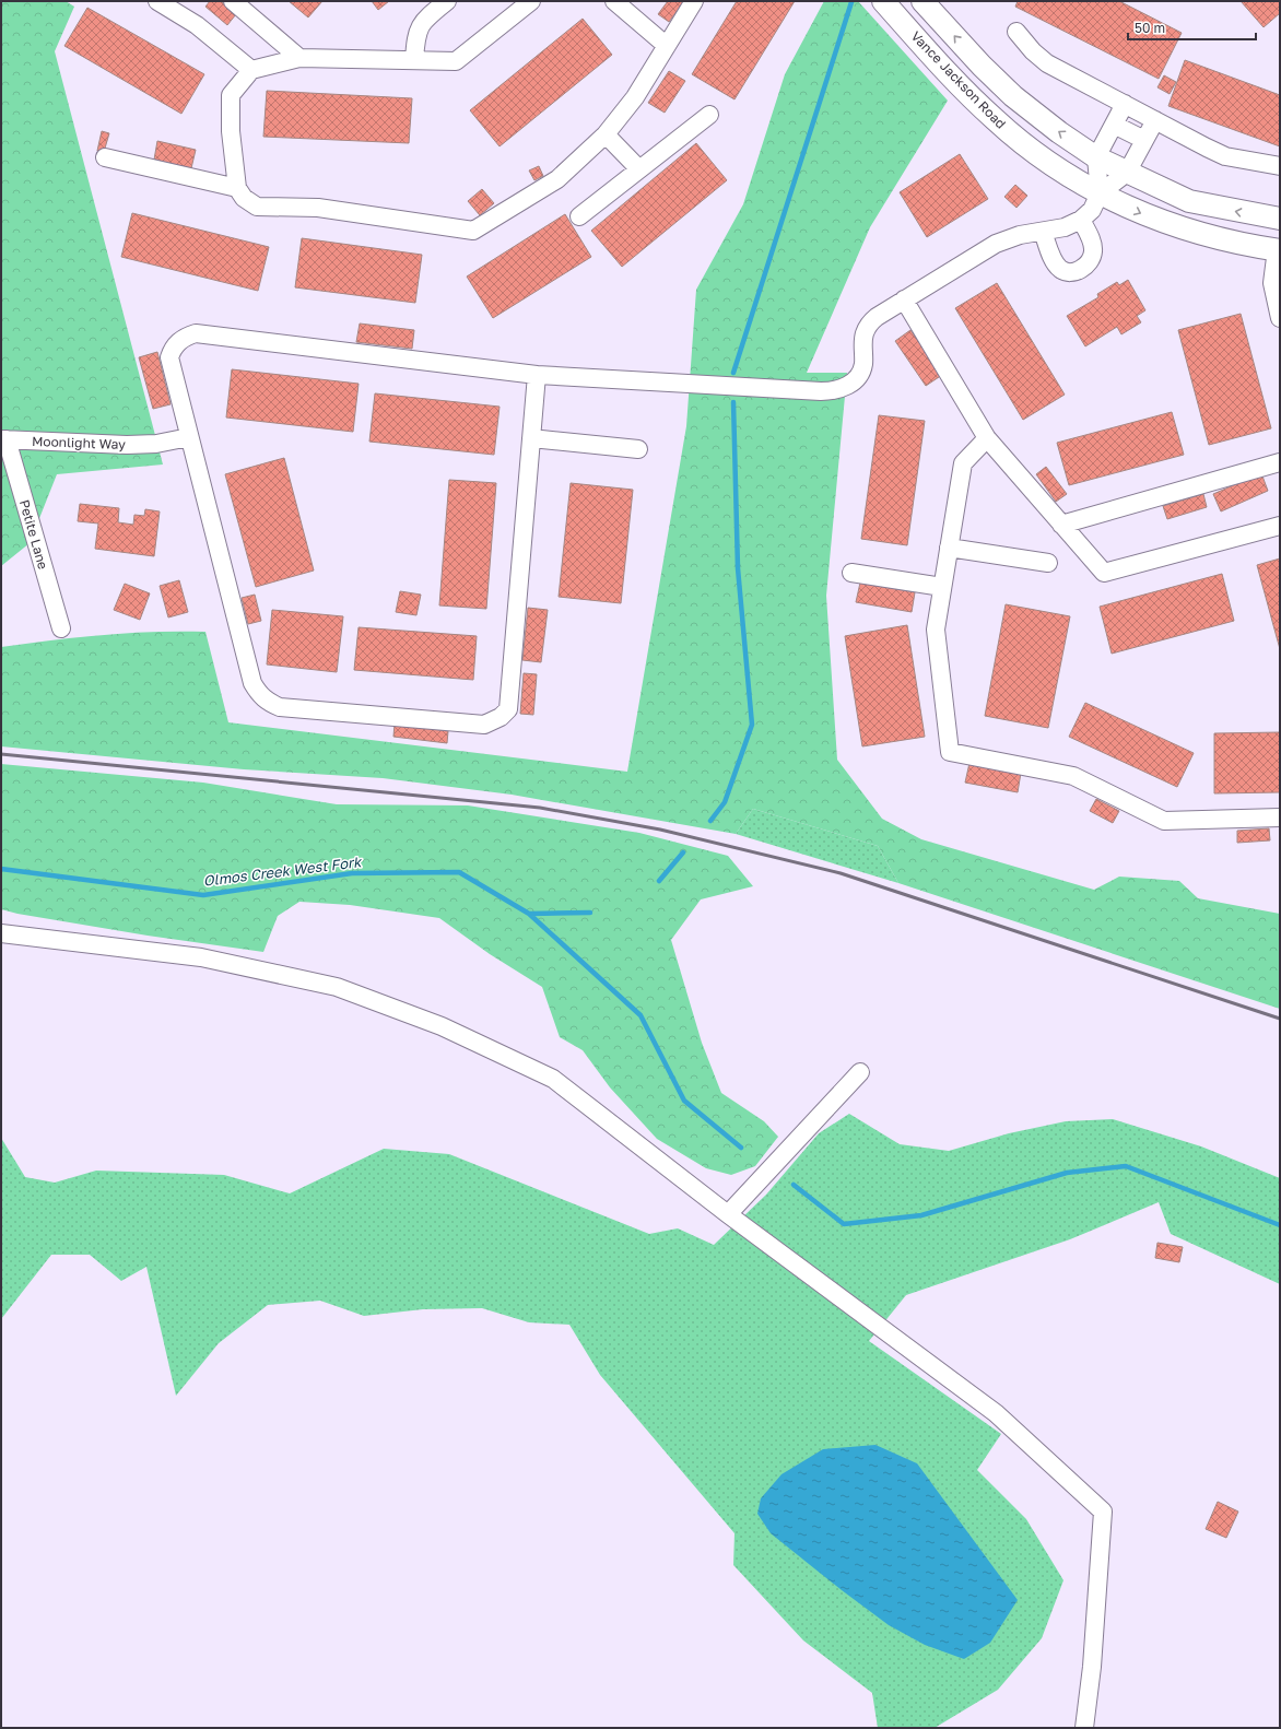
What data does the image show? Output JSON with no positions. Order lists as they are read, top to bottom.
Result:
{
  "streets": {
    "main road": ["Vance Jackson Road"],
    "street": ["Moonlight Way", "Petite Lane"]
  },
  "crossings": [
    ["Moonlight Way", "Petite Lane"]
  ],
  "water": ["Olmos Creek West Fork"],
  "scale_bar": "50 m"
}
